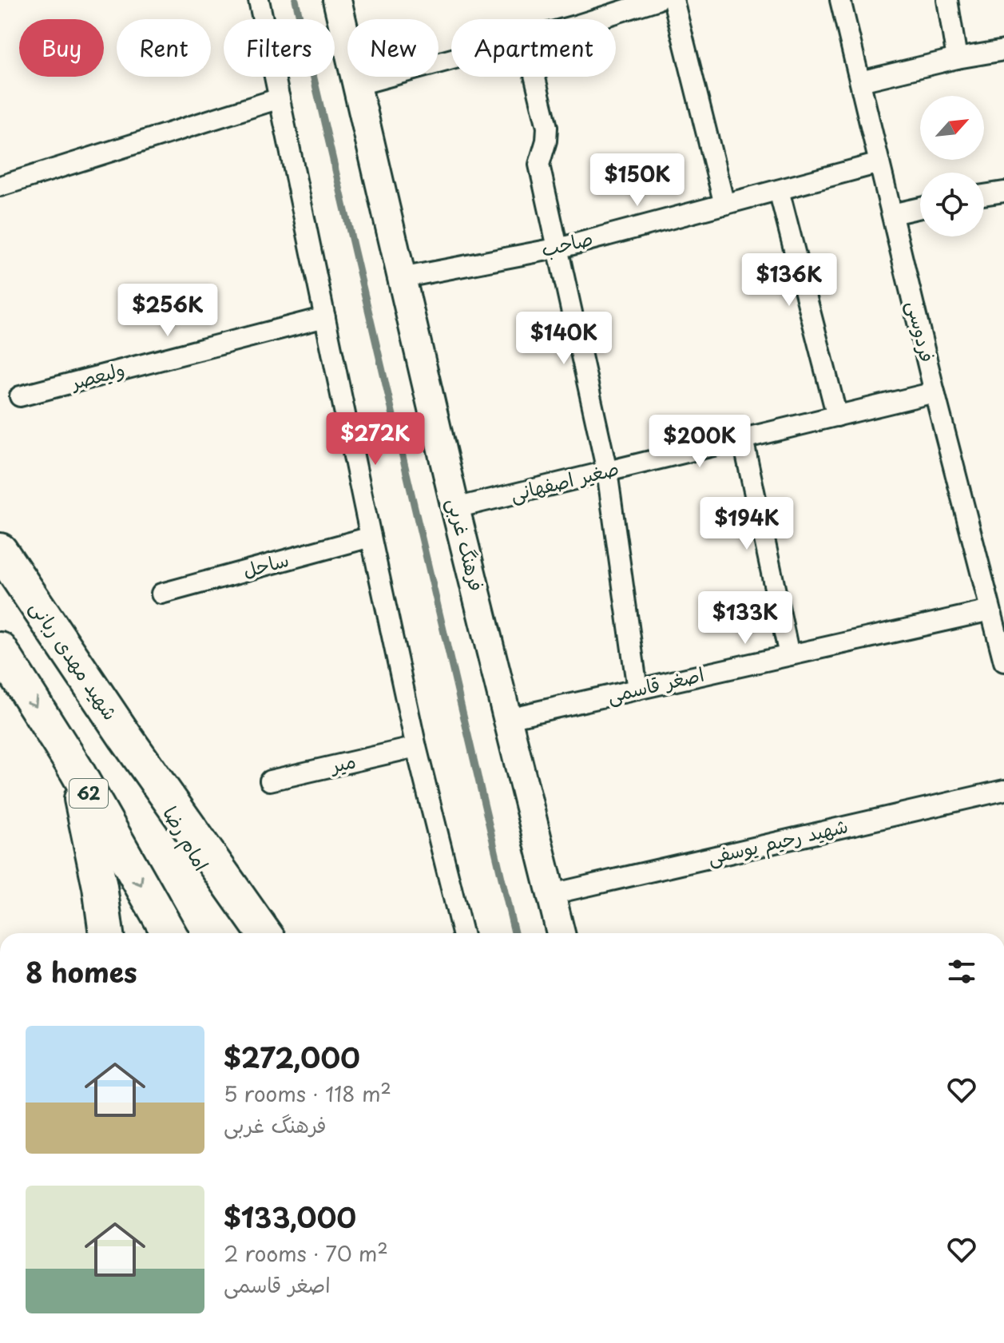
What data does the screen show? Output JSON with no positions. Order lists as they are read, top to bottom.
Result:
{
  "streets": {
    "highway": ["شهید مهدی ربانی", "62", "امام رضا"],
    "street": [
      "صاحب",
      "فردوسی",
      "ولیعصر",
      "صغیر اصفهانی",
      "فرهنگ غربی",
      "ساحل",
      "اصغر قاسمی",
      "میر",
      "شهید رحیم یوسفی"
    ]
  },
  "crossings": [
    ["صاحب", "فردوسی"],
    ["صاحب", "فرهنگ غربی"],
    ["فردوسی", "صغیر اصفهانی"],
    ["فردوسی", "اصغر قاسمی"],
    ["صغیر اصفهانی", "فرهنگ غربی"],
    ["فرهنگ غربی", "اصغر قاسمی"],
    ["فرهنگ غربی", "شهید رحیم یوسفی"],
    ["شهید مهدی ربانی", "امام رضا"]
  ],
  "north": "top right",
  "page": {
    "chip": [
      "Buy",
      "Rent",
      "Filters",
      "New",
      "Apartment"
    ],
    "price": [
      "$150K",
      "$136K",
      "$256K",
      "$140K",
      "$272K",
      "$200K",
      "$194K",
      "$133K"
    ],
    "heading": "8 homes",
    "list": [
      {
        "name": "$272,000",
        "note": "5 rooms · 118 m² · فرهنگ غربی"
      },
      {
        "name": "$133,000",
        "note": "2 rooms · 70 m² · اصغر قاسمی"
      }
    ]
  }
}
